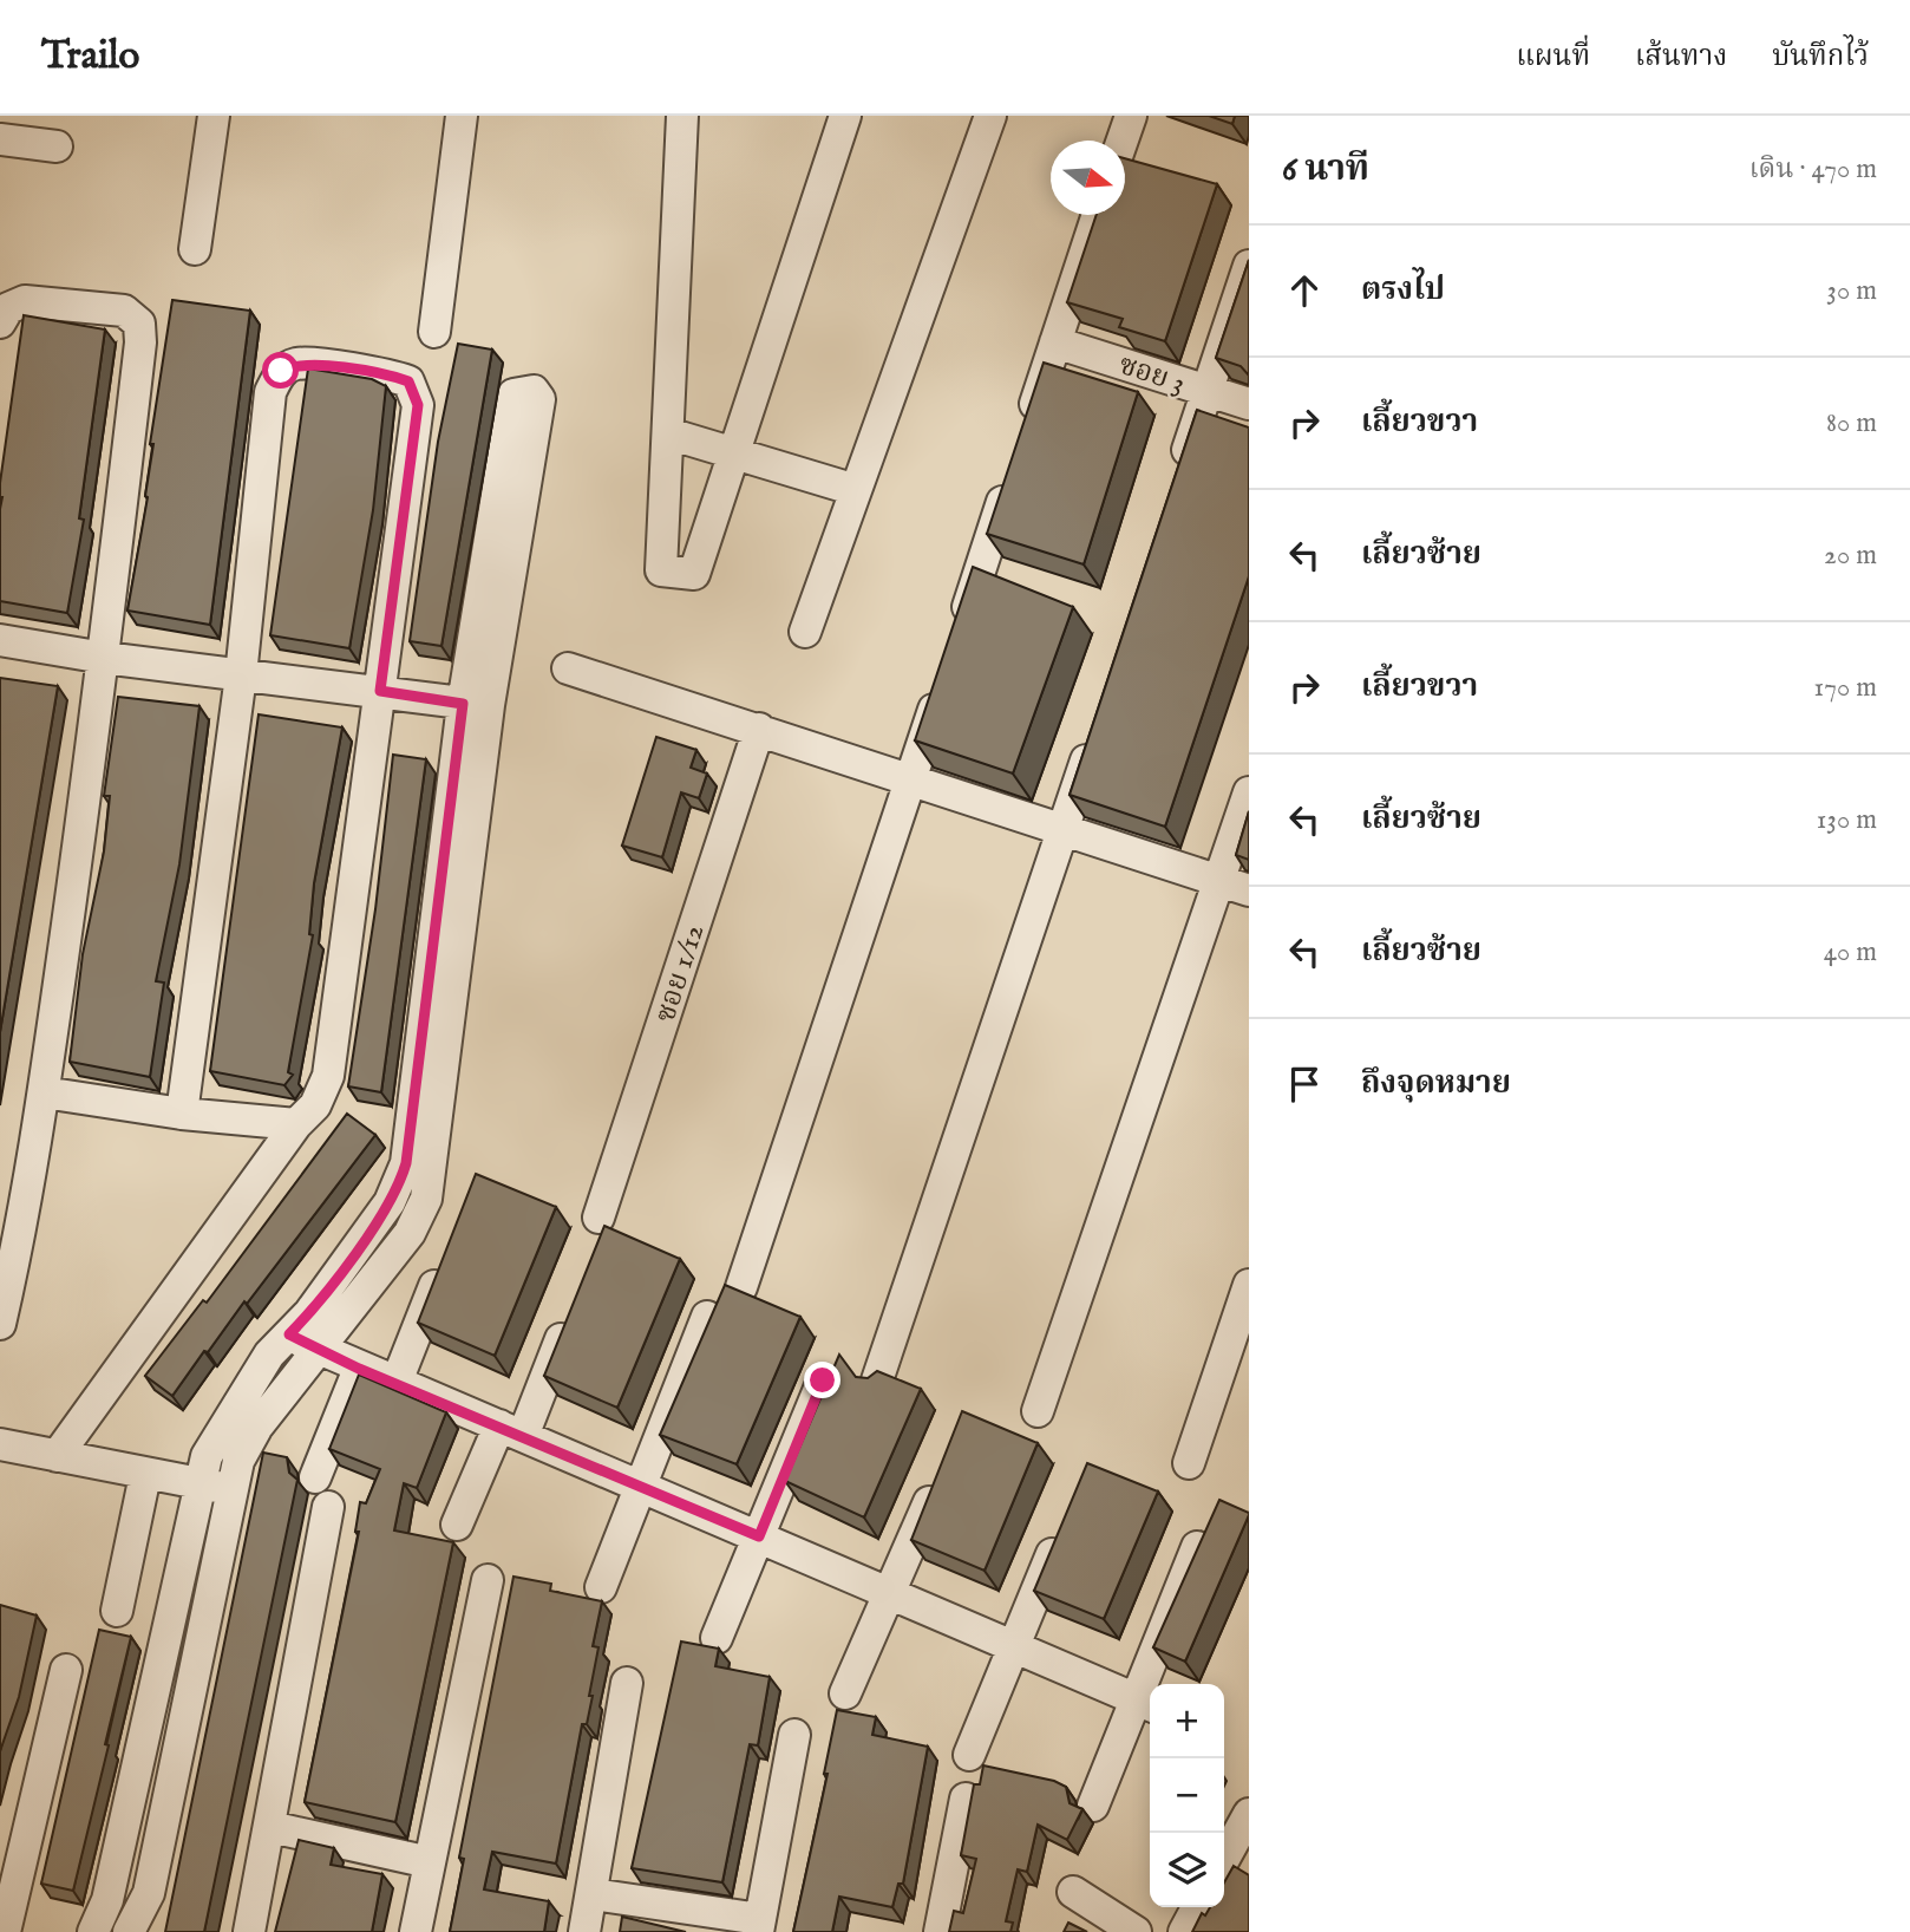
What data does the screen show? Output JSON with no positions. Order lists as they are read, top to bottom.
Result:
{
  "streets": {
    "street": ["ซอย 3", "ซอย 1/12"]
  },
  "north": "right",
  "page": {
    "header": "Trailo",
    "nav": ["แผนที่", "เส้นทาง", "บันทึกไว้"],
    "heading": ["6 นาที", "เดิน · 470 m"],
    "list": [
      ["ตรงไป", "30 m"],
      ["เลี้ยวขวา", "80 m"],
      ["เลี้ยวซ้าย", "20 m"],
      ["เลี้ยวขวา", "170 m"],
      ["เลี้ยวซ้าย", "130 m"],
      ["เลี้ยวซ้าย", "40 m"],
      "ถึงจุดหมาย"
    ],
    "map_buttons": ["+", "−"]
  }
}
